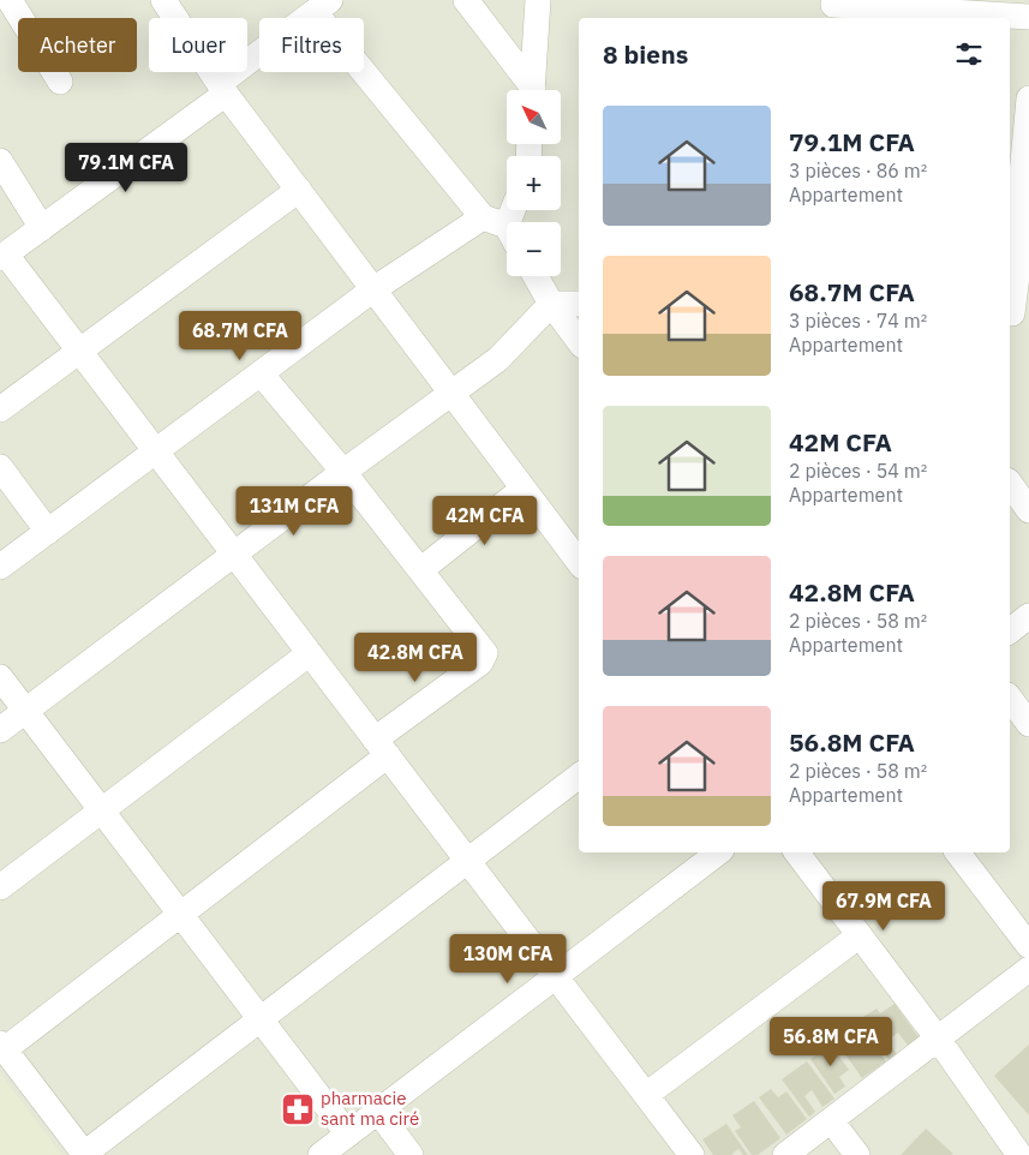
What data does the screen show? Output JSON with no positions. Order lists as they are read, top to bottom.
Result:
{
  "places": {
    "pharmacy": ["pharmacie sant ma ciré"]
  },
  "north": "top left",
  "page": {
    "chip": ["Acheter", "Louer", "Filtres"],
    "heading": "8 biens",
    "map_buttons": ["+", "−"],
    "list": [
      {
        "name": "79.1M CFA",
        "note": "3 pièces · 86 m² · Appartement"
      },
      {
        "name": "68.7M CFA",
        "note": "3 pièces · 74 m² · Appartement"
      },
      {
        "name": "42M CFA",
        "note": "2 pièces · 54 m² · Appartement"
      },
      {
        "name": "42.8M CFA",
        "note": "2 pièces · 58 m² · Appartement"
      },
      {
        "name": "56.8M CFA",
        "note": "2 pièces · 58 m² · Appartement"
      }
    ],
    "price": [
      "79.1M CFA",
      "68.7M CFA",
      "131M CFA",
      "42M CFA",
      "42.8M CFA",
      "67.9M CFA",
      "130M CFA",
      "56.8M CFA"
    ]
  }
}
